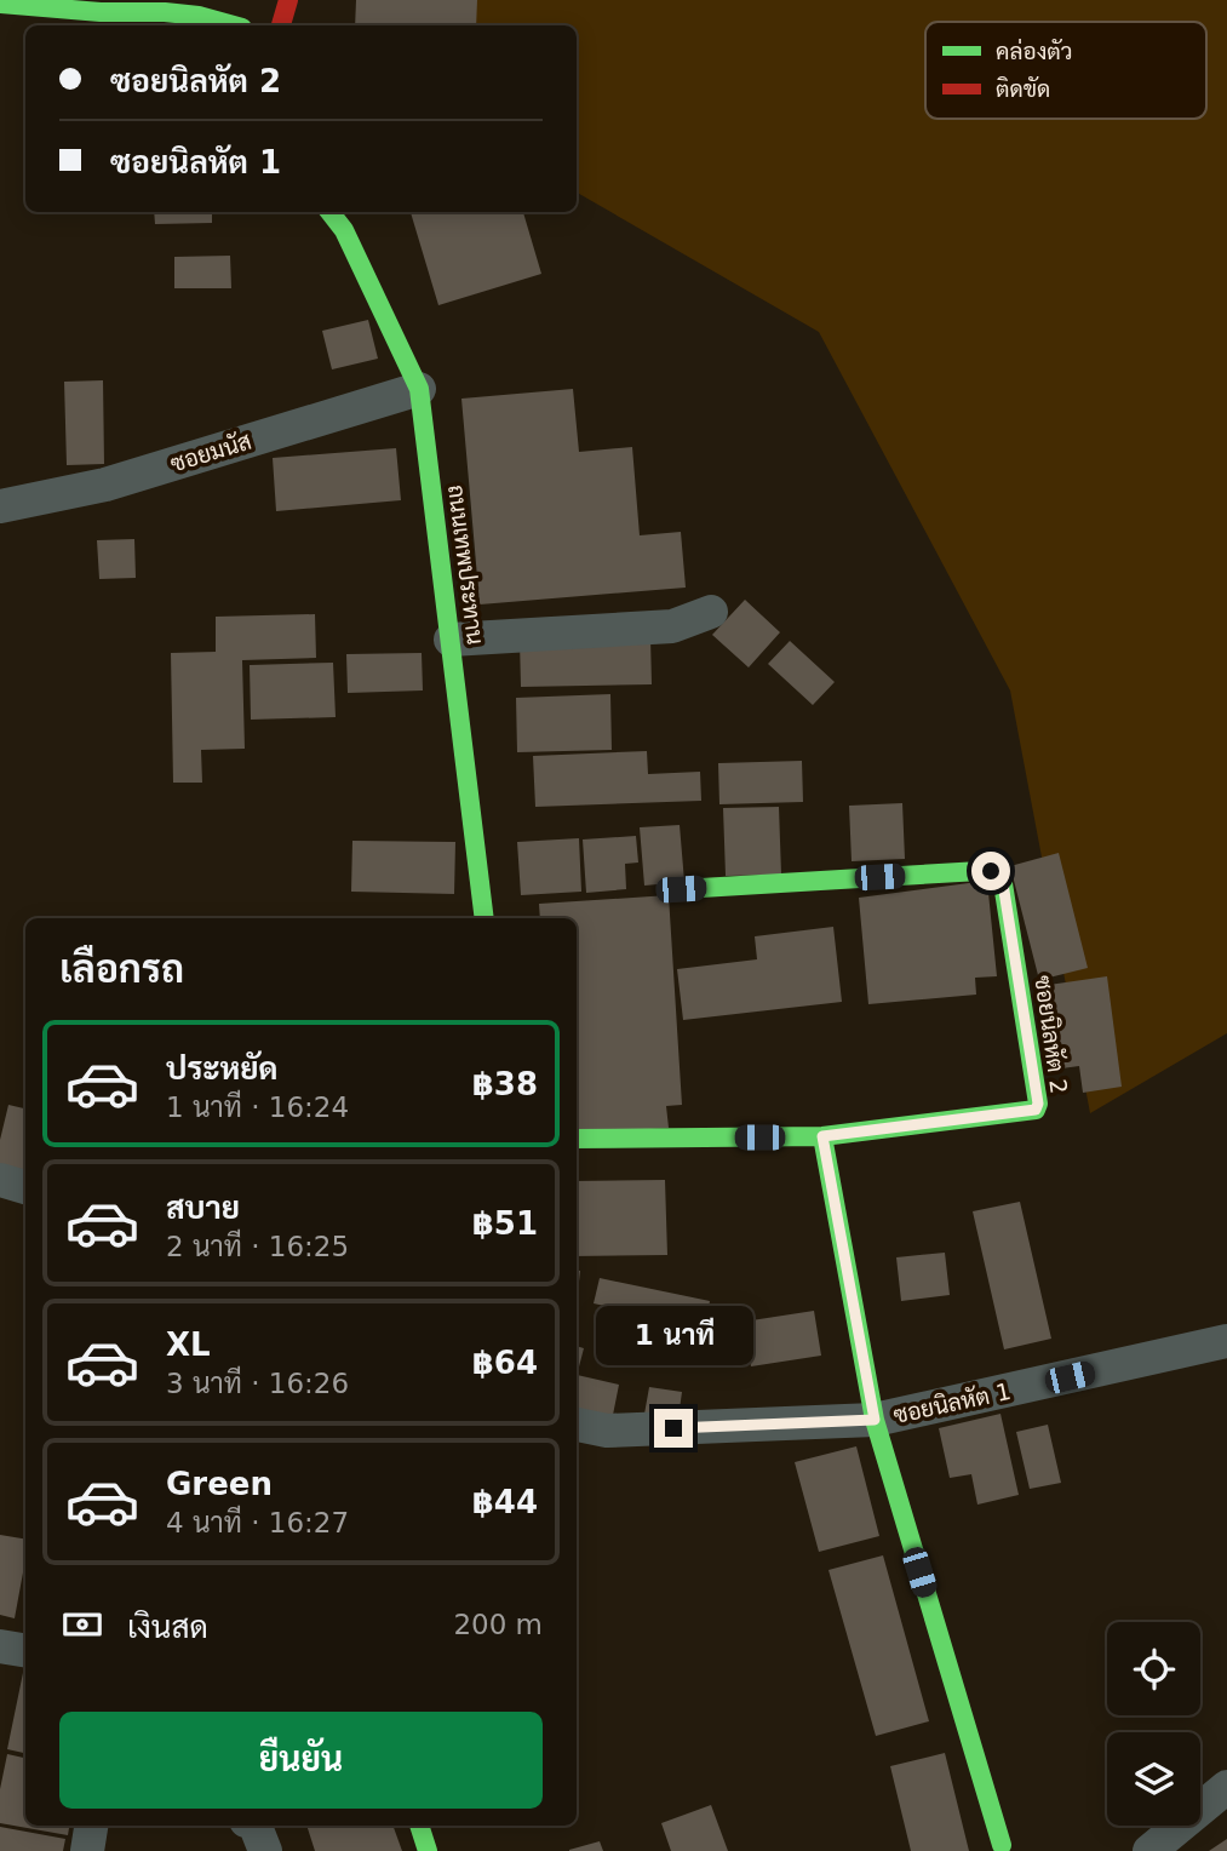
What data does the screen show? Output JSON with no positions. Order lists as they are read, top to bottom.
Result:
{
  "streets": {
    "street": [
      "ซอยมนัส",
      "ถนนเทพประทาน",
      "ซอยนิลหัต 2",
      "ซอยนิลหัต 1"
    ]
  },
  "crossings": [
    ["ซอยมนัส", "ถนนเทพประทาน"]
  ],
  "legend": ["คล่องตัว", "ติดขัด"],
  "page": {
    "banner": ["ซอยนิลหัต 2", "ซอยนิลหัต 1"],
    "heading": "เลือกรถ",
    "list": [
      {
        "name": "ประหยัด",
        "note": "1 นาที · 16:24",
        "value": "฿38"
      },
      {
        "name": "สบาย",
        "note": "2 นาที · 16:25",
        "value": "฿51"
      },
      {
        "name": "XL",
        "note": "3 นาที · 16:26",
        "value": "฿64"
      },
      {
        "name": "Green",
        "note": "4 นาที · 16:27",
        "value": "฿44"
      }
    ],
    "bubble": "1 นาที",
    "pay": ["เงินสด", "200 m"],
    "buttons": "ยืนยัน"
  }
}
